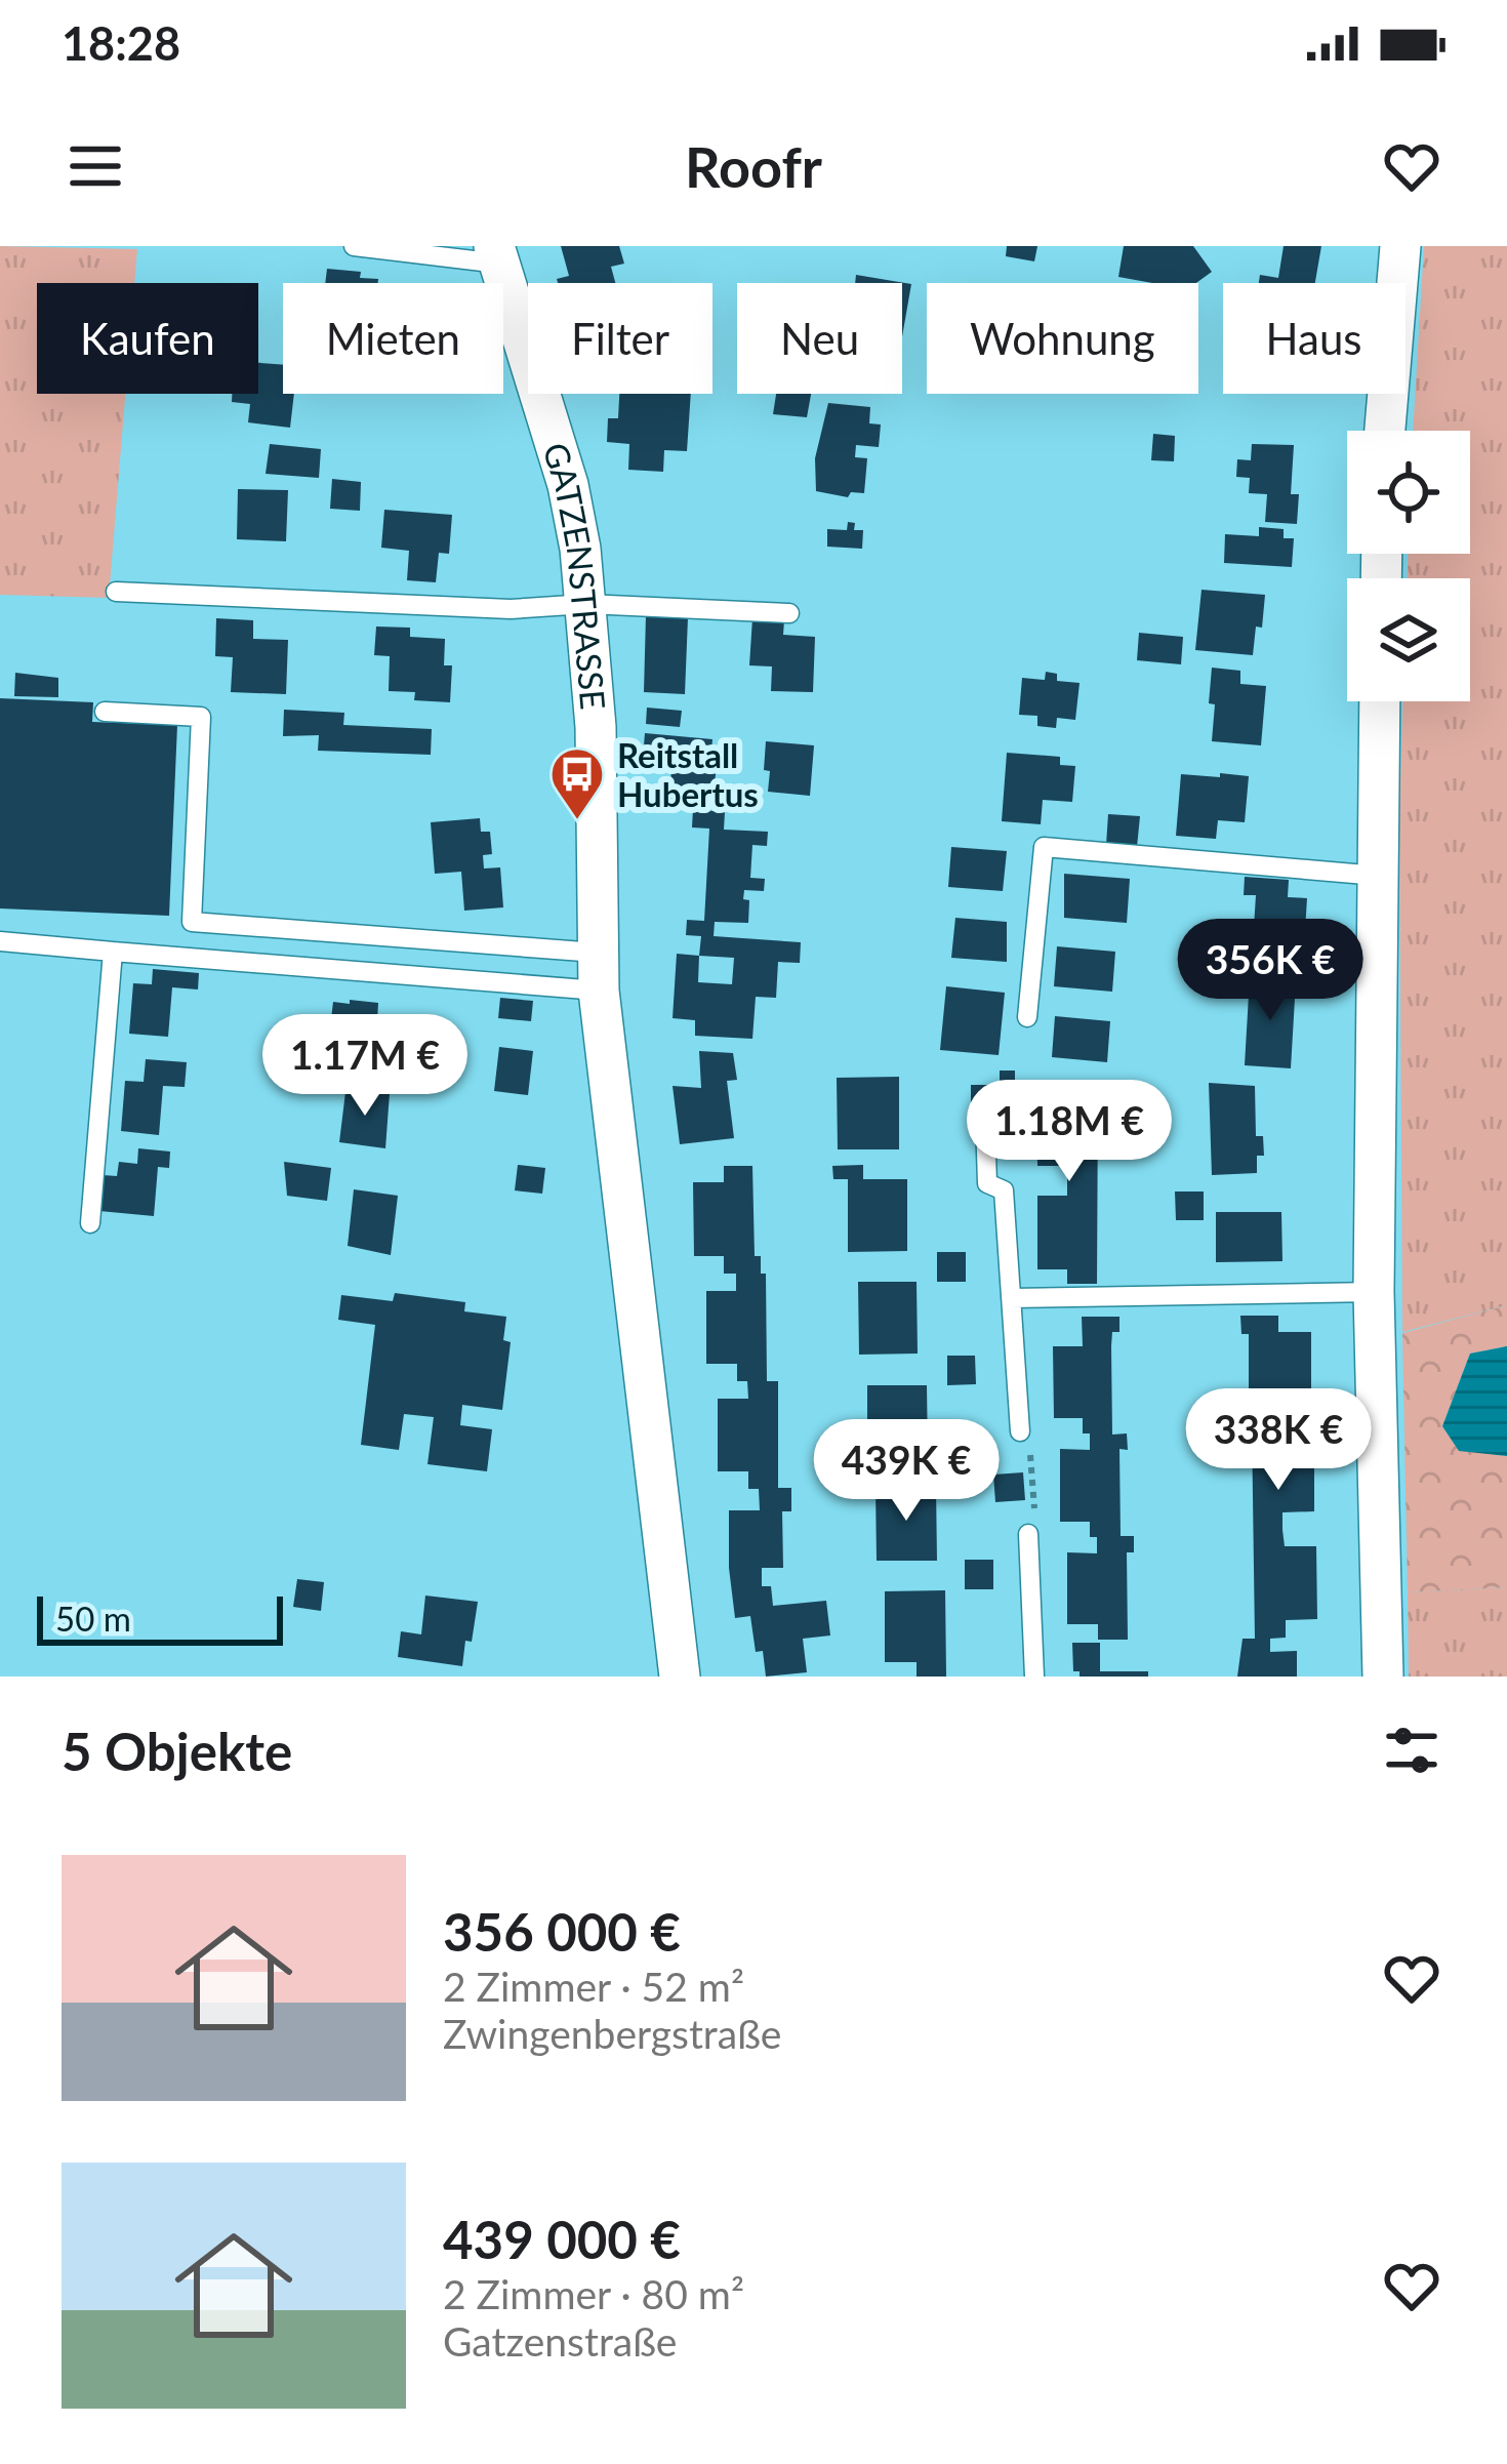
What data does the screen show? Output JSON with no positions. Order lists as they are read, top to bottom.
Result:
{
  "streets": {
    "street": ["GATZENSTRASSE"]
  },
  "places": {
    "bus stop": ["Reitstall Hubertus"]
  },
  "scale_bar": "50 m",
  "page": {
    "status": "18:28",
    "header": "Roofr",
    "chip": [
      "Kaufen",
      "Mieten",
      "Filter",
      "Neu",
      "Wohnung",
      "Haus"
    ],
    "price": [
      "356K €",
      "1.17M €",
      "1.18M €",
      "338K €",
      "439K €"
    ],
    "scale": "50 m",
    "heading": "5 Objekte",
    "list": [
      {
        "name": "356 000 €",
        "note": "2 Zimmer · 52 m² · Zwingenbergstraße"
      },
      {
        "name": "439 000 €",
        "note": "2 Zimmer · 80 m² · Gatzenstraße"
      }
    ]
  }
}
